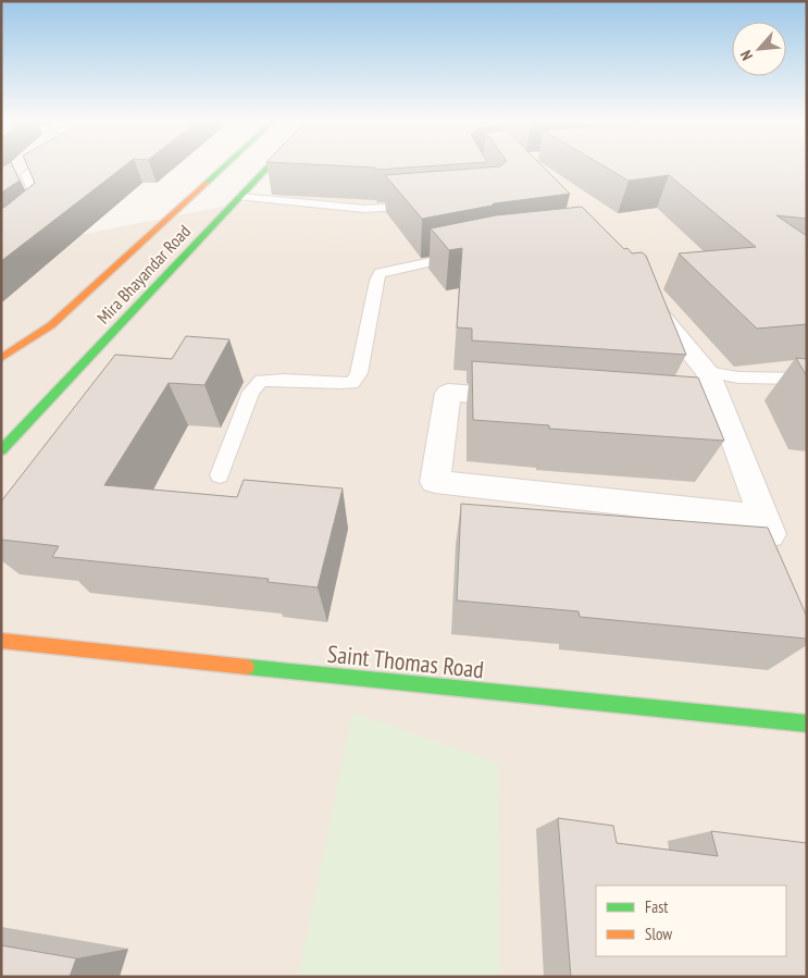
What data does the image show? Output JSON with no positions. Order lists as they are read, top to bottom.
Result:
{
  "streets": {
    "main road": ["Mira Bhayandar Road", "Saint Thomas Road"]
  },
  "legend": ["Fast", "Slow"],
  "north": "bottom left"
}
